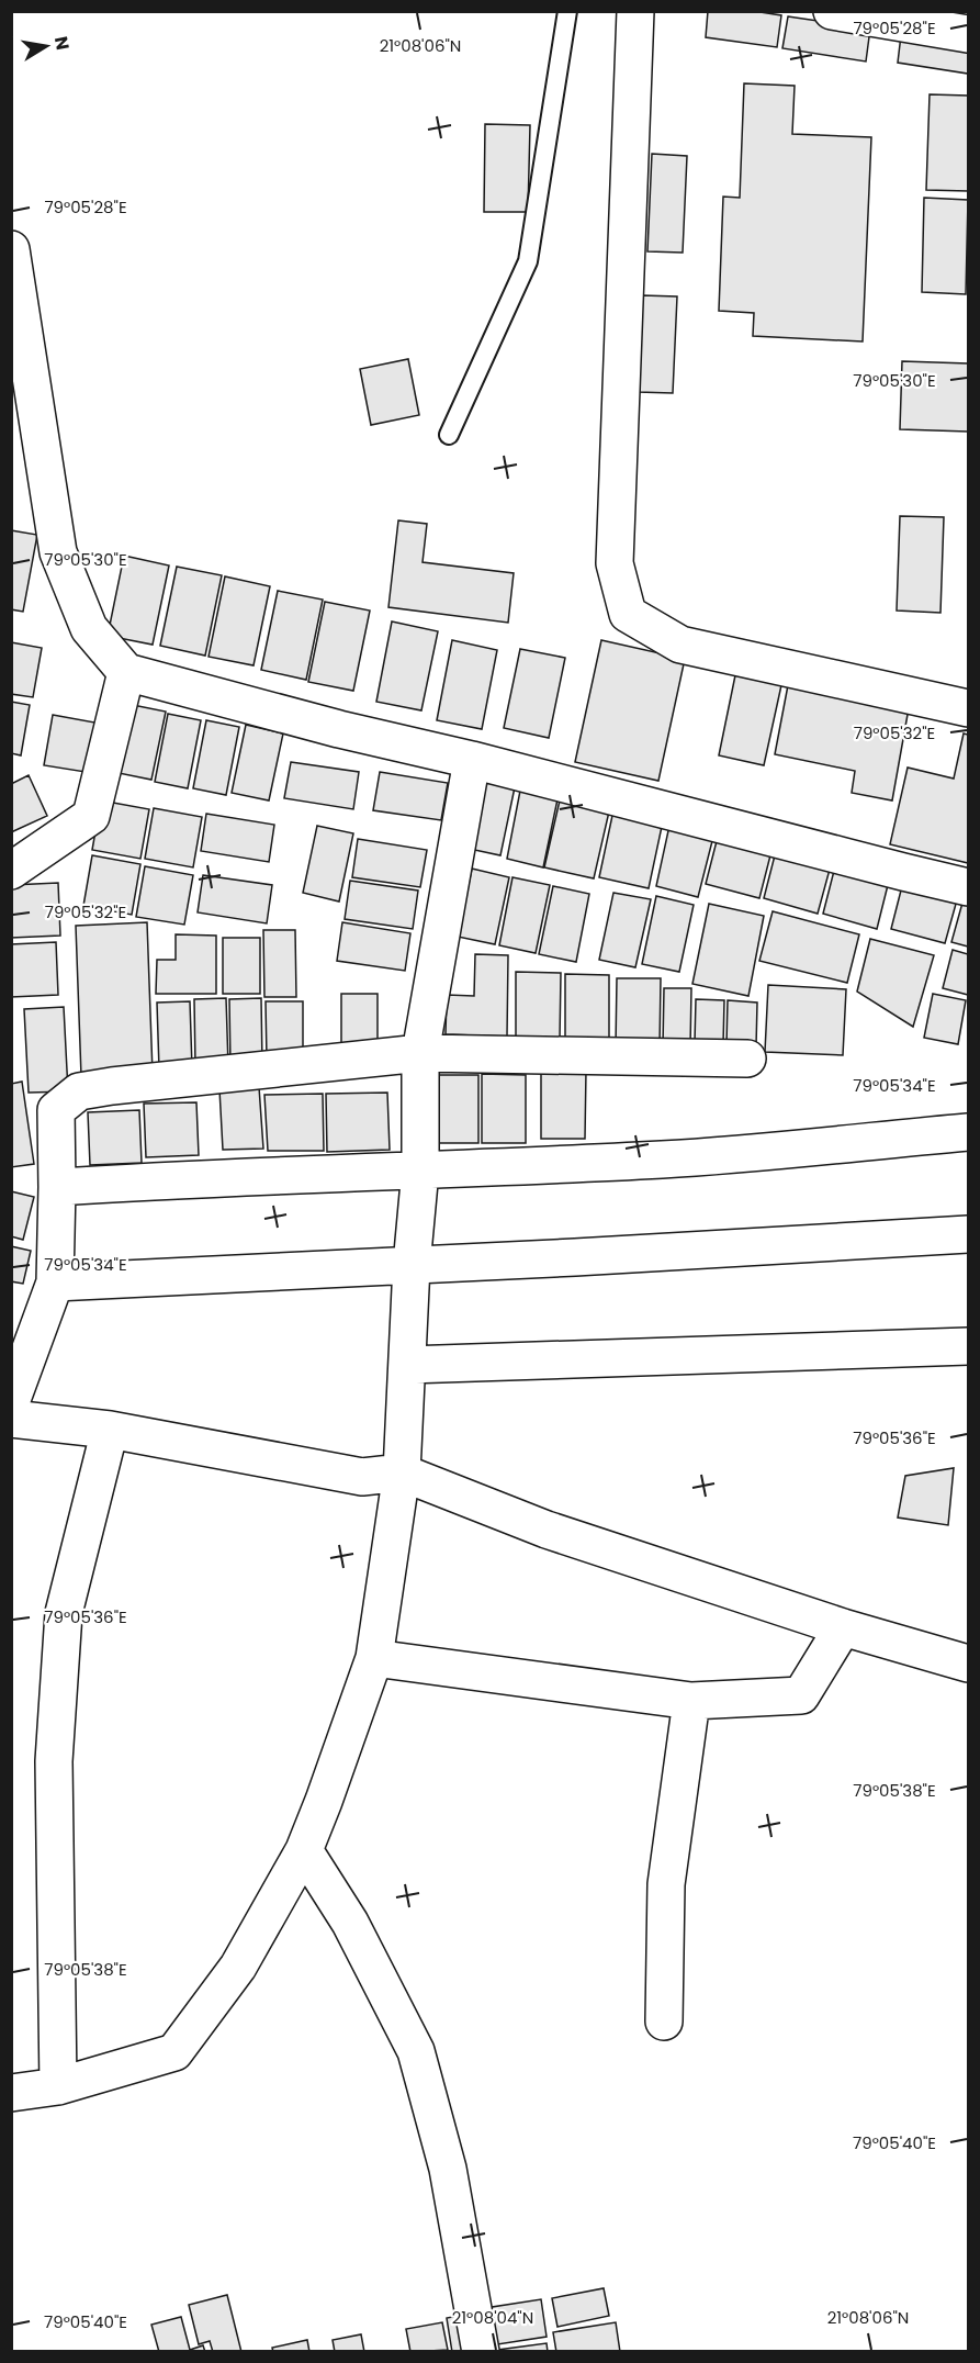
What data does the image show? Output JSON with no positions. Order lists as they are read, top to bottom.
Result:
{
  "north": "right",
  "coordinates": [
    "79°05'28\"E",
    "21°08'06\"N",
    "79°05'30\"E",
    "79°05'32\"E",
    "79°05'34\"E",
    "79°05'36\"E",
    "79°05'38\"E",
    "79°05'40\"E",
    "21°08'04\"N"
  ]
}
